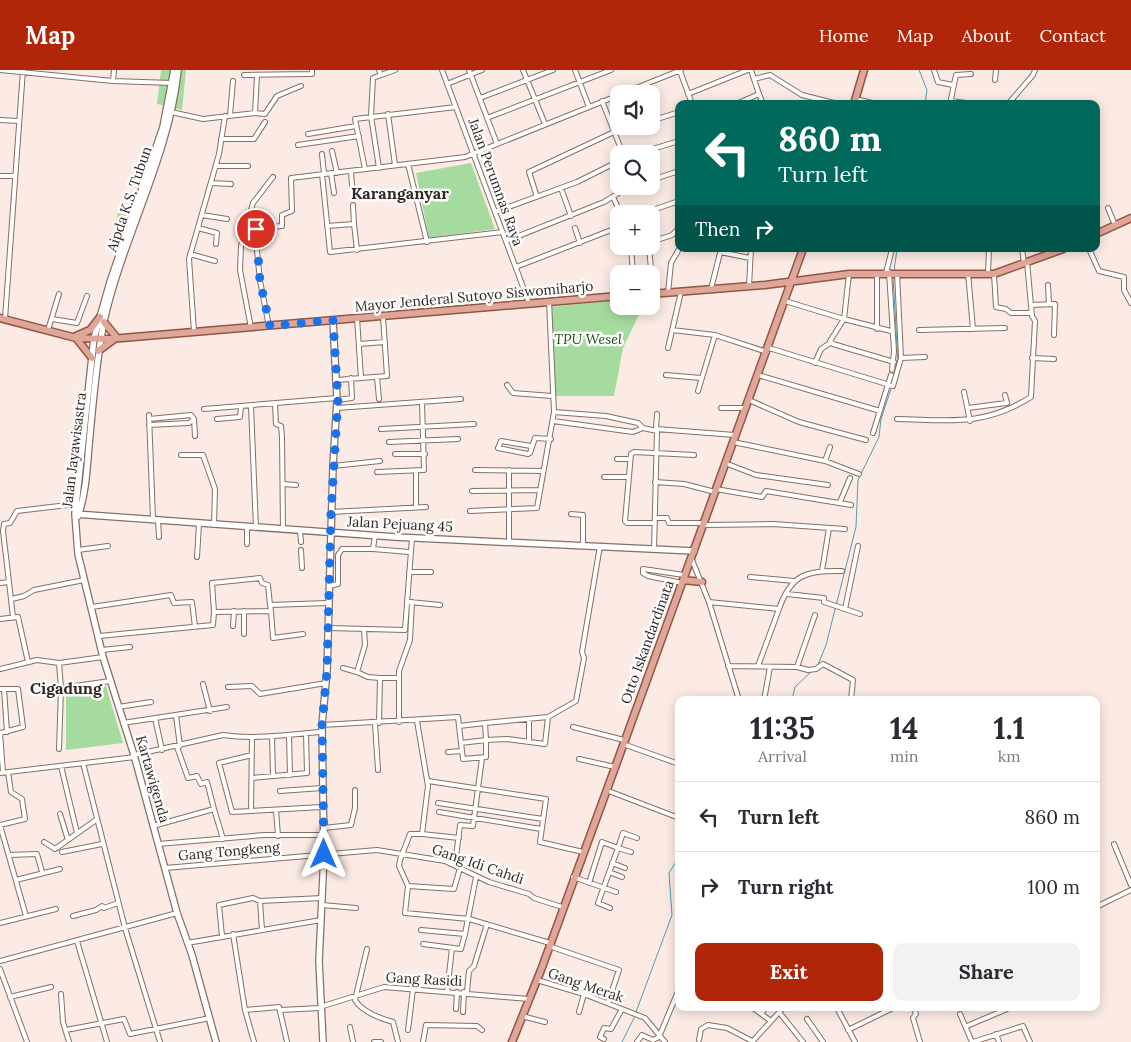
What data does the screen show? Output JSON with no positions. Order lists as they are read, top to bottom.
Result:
{
  "streets": {
    "main road": ["Mayor Jenderal Sutoyo Siswomiharjo", "Otto Iskandardinata"],
    "street": [
      "Jalan Perumnas Raya",
      "Aipda K.S. Tubun",
      "Jalan Jayawisastra",
      "Jalan Pejuang 45",
      "Kartawigenda",
      "Gang Tongkeng",
      "Gang Idi Cahdi",
      "Gang Rasidi",
      "Gang Merak"
    ]
  },
  "crossings": [
    ["Jalan Perumnas Raya", "Mayor Jenderal Sutoyo Siswomiharjo"],
    ["Aipda K.S. Tubun", "Mayor Jenderal Sutoyo Siswomiharjo"],
    ["Aipda K.S. Tubun", "Jalan Jayawisastra"],
    ["Mayor Jenderal Sutoyo Siswomiharjo", "Jalan Jayawisastra"],
    ["Jalan Jayawisastra", "Jalan Pejuang 45"],
    ["Jalan Jayawisastra", "Kartawigenda"],
    ["Jalan Pejuang 45", "Otto Iskandardinata"],
    ["Jalan Pejuang 45", "Kartawigenda"],
    ["Otto Iskandardinata", "Gang Idi Cahdi"],
    ["Otto Iskandardinata", "Gang Rasidi"],
    ["Otto Iskandardinata", "Gang Merak"],
    ["Kartawigenda", "Gang Tongkeng"],
    ["Gang Tongkeng", "Gang Idi Cahdi"]
  ],
  "districts": ["Karanganyar", "Cigadung"],
  "parks": ["TPU Wesel"],
  "page": {
    "header": "Map",
    "nav": [
      "Home",
      "Map",
      "About",
      "Contact"
    ],
    "map_buttons": ["+", "−"],
    "turn": ["860 m", "Turn left"],
    "then": "Then",
    "eta": [
      "11:35",
      "Arrival",
      "14",
      "min",
      "1.1",
      "km"
    ],
    "list": [
      {
        "name": "Turn left",
        "value": "860 m"
      },
      {
        "name": "Turn right",
        "value": "100 m"
      }
    ],
    "buttons": ["Exit", "Share"]
  }
}
